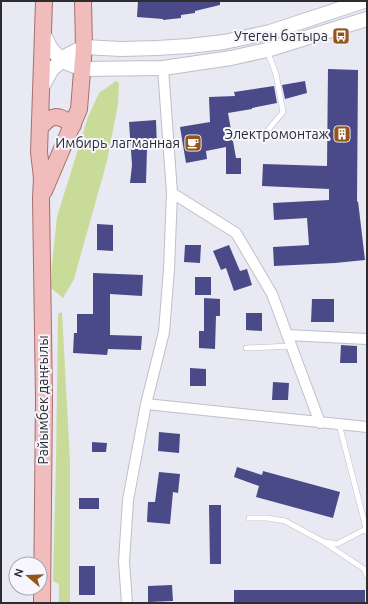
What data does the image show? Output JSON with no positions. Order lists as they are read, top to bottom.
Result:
{
  "streets": {
    "main road": ["Райымбек даңғылы"]
  },
  "places": {
    "bus stop": ["Утеген батыра"],
    "building": ["Электромонтаж"],
    "cafe": ["Имбирь лагманная"]
  },
  "north": "left"
}
